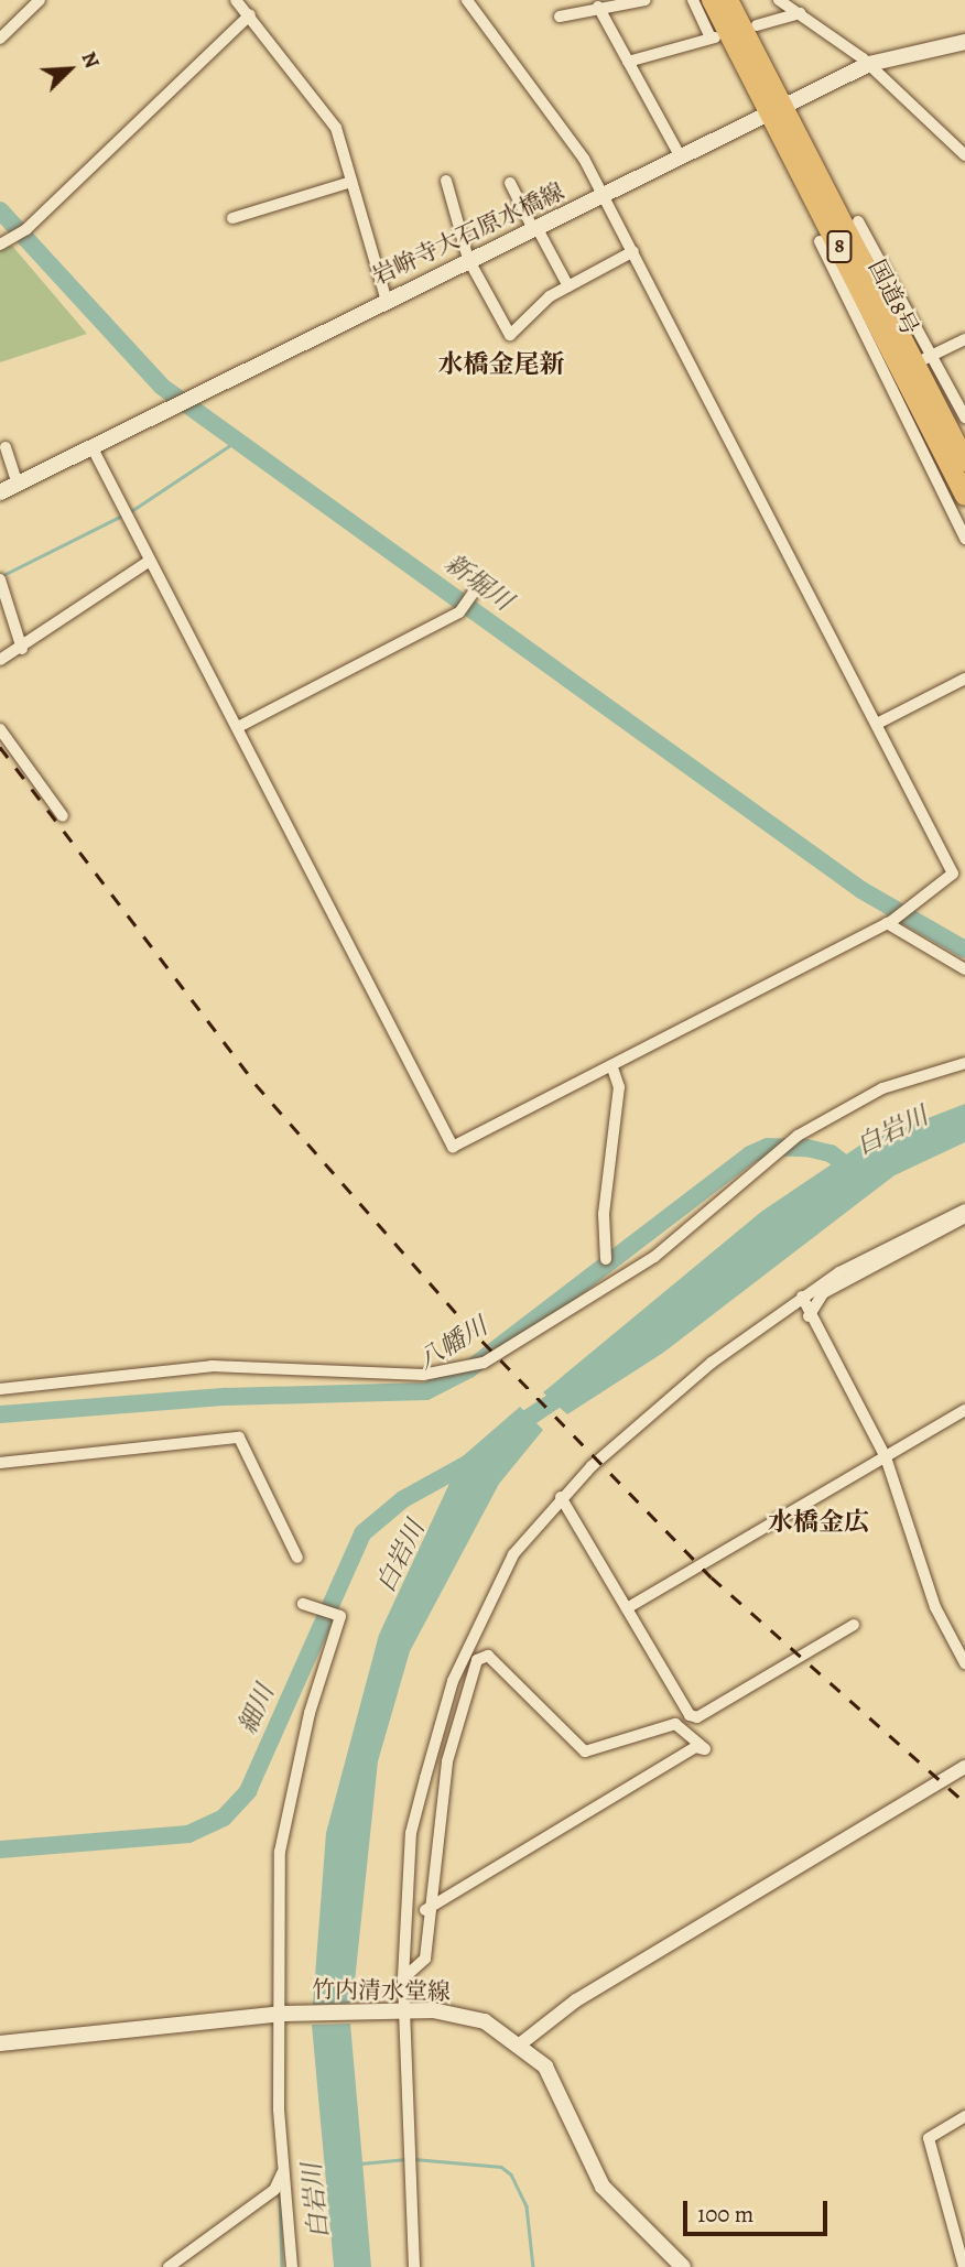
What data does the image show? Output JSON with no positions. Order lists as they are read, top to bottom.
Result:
{
  "streets": {
    "highway": ["8", "国道8号"],
    "main road": ["岩峅寺大石原水橋線", "竹内清水堂線"]
  },
  "crossings": [
    ["岩峅寺大石原水橋線", "国道8号"]
  ],
  "districts": ["水橋金尾新", "水橋金広"],
  "water": [
    "新堀川",
    "白岩川",
    "八幡川",
    "細川"
  ],
  "scale_bar": "100 m",
  "north": "top right"
}
